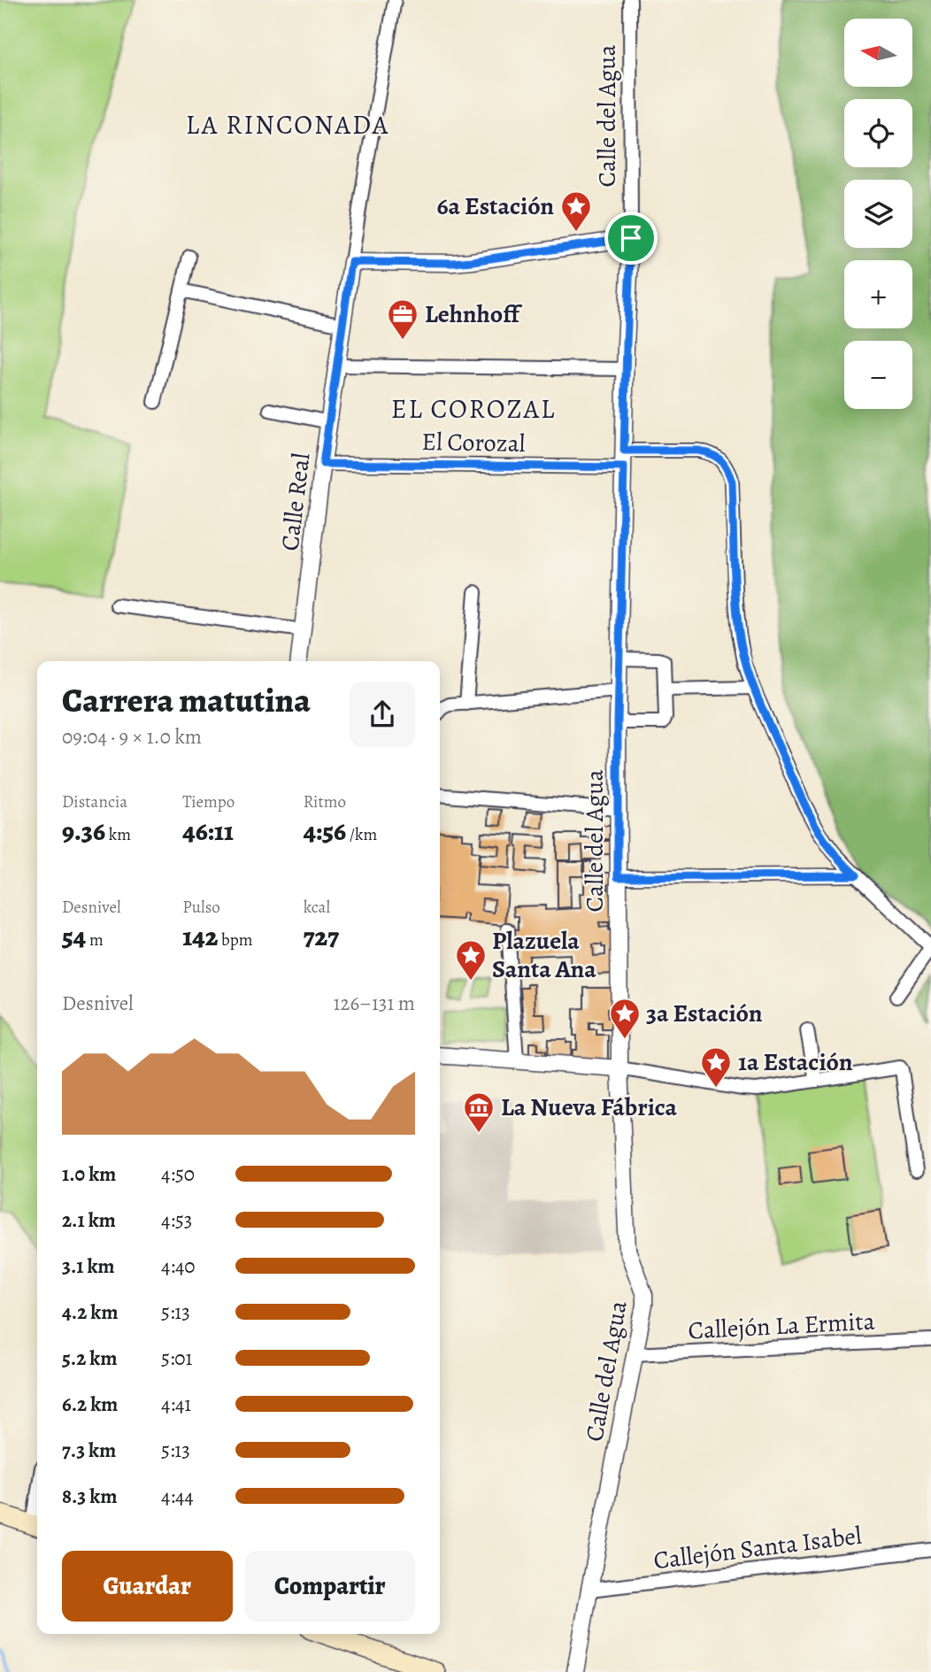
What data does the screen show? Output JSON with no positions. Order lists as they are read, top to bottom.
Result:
{
  "streets": {
    "street": [
      "Calle del Agua",
      "El Corozal",
      "Calle Real",
      "Callejón La Ermita",
      "Callejón Santa Isabel"
    ]
  },
  "crossings": [
    ["Calle del Agua", "El Corozal"],
    ["Calle del Agua", "Callejón La Ermita"],
    ["Calle del Agua", "Callejón Santa Isabel"],
    ["El Corozal", "Calle Real"]
  ],
  "districts": ["LA RINCONADA", "EL COROZAL"],
  "places": {
    "place": [
      "6a Estación",
      "Plazuela Santa Ana",
      "3a Estación",
      "1a Estación"
    ],
    "office": ["Lehnhoff"],
    "museum": ["La Nueva Fábrica"]
  },
  "north": "left",
  "page": {
    "map_buttons": ["+", "−"],
    "heading": ["Carrera matutina", "09:04 · 9 × 1.0 km"],
    "stats": [
      ["Distancia", "9.36 km"],
      ["Tiempo", "46:11"],
      ["Ritmo", "4:56 /km"],
      ["Desnivel", "54 m"],
      ["Pulso", "142 bpm"],
      ["kcal", "727"]
    ],
    "chart": ["Desnivel", "126–131 m"],
    "list": [
      {
        "name": "1.0 km",
        "note": "4:50"
      },
      {
        "name": "2.1 km",
        "note": "4:53"
      },
      {
        "name": "3.1 km",
        "note": "4:40"
      },
      {
        "name": "4.2 km",
        "note": "5:13"
      },
      {
        "name": "5.2 km",
        "note": "5:01"
      },
      {
        "name": "6.2 km",
        "note": "4:41"
      },
      {
        "name": "7.3 km",
        "note": "5:13"
      },
      {
        "name": "8.3 km",
        "note": "4:44"
      }
    ],
    "buttons": ["Guardar", "Compartir"]
  }
}
